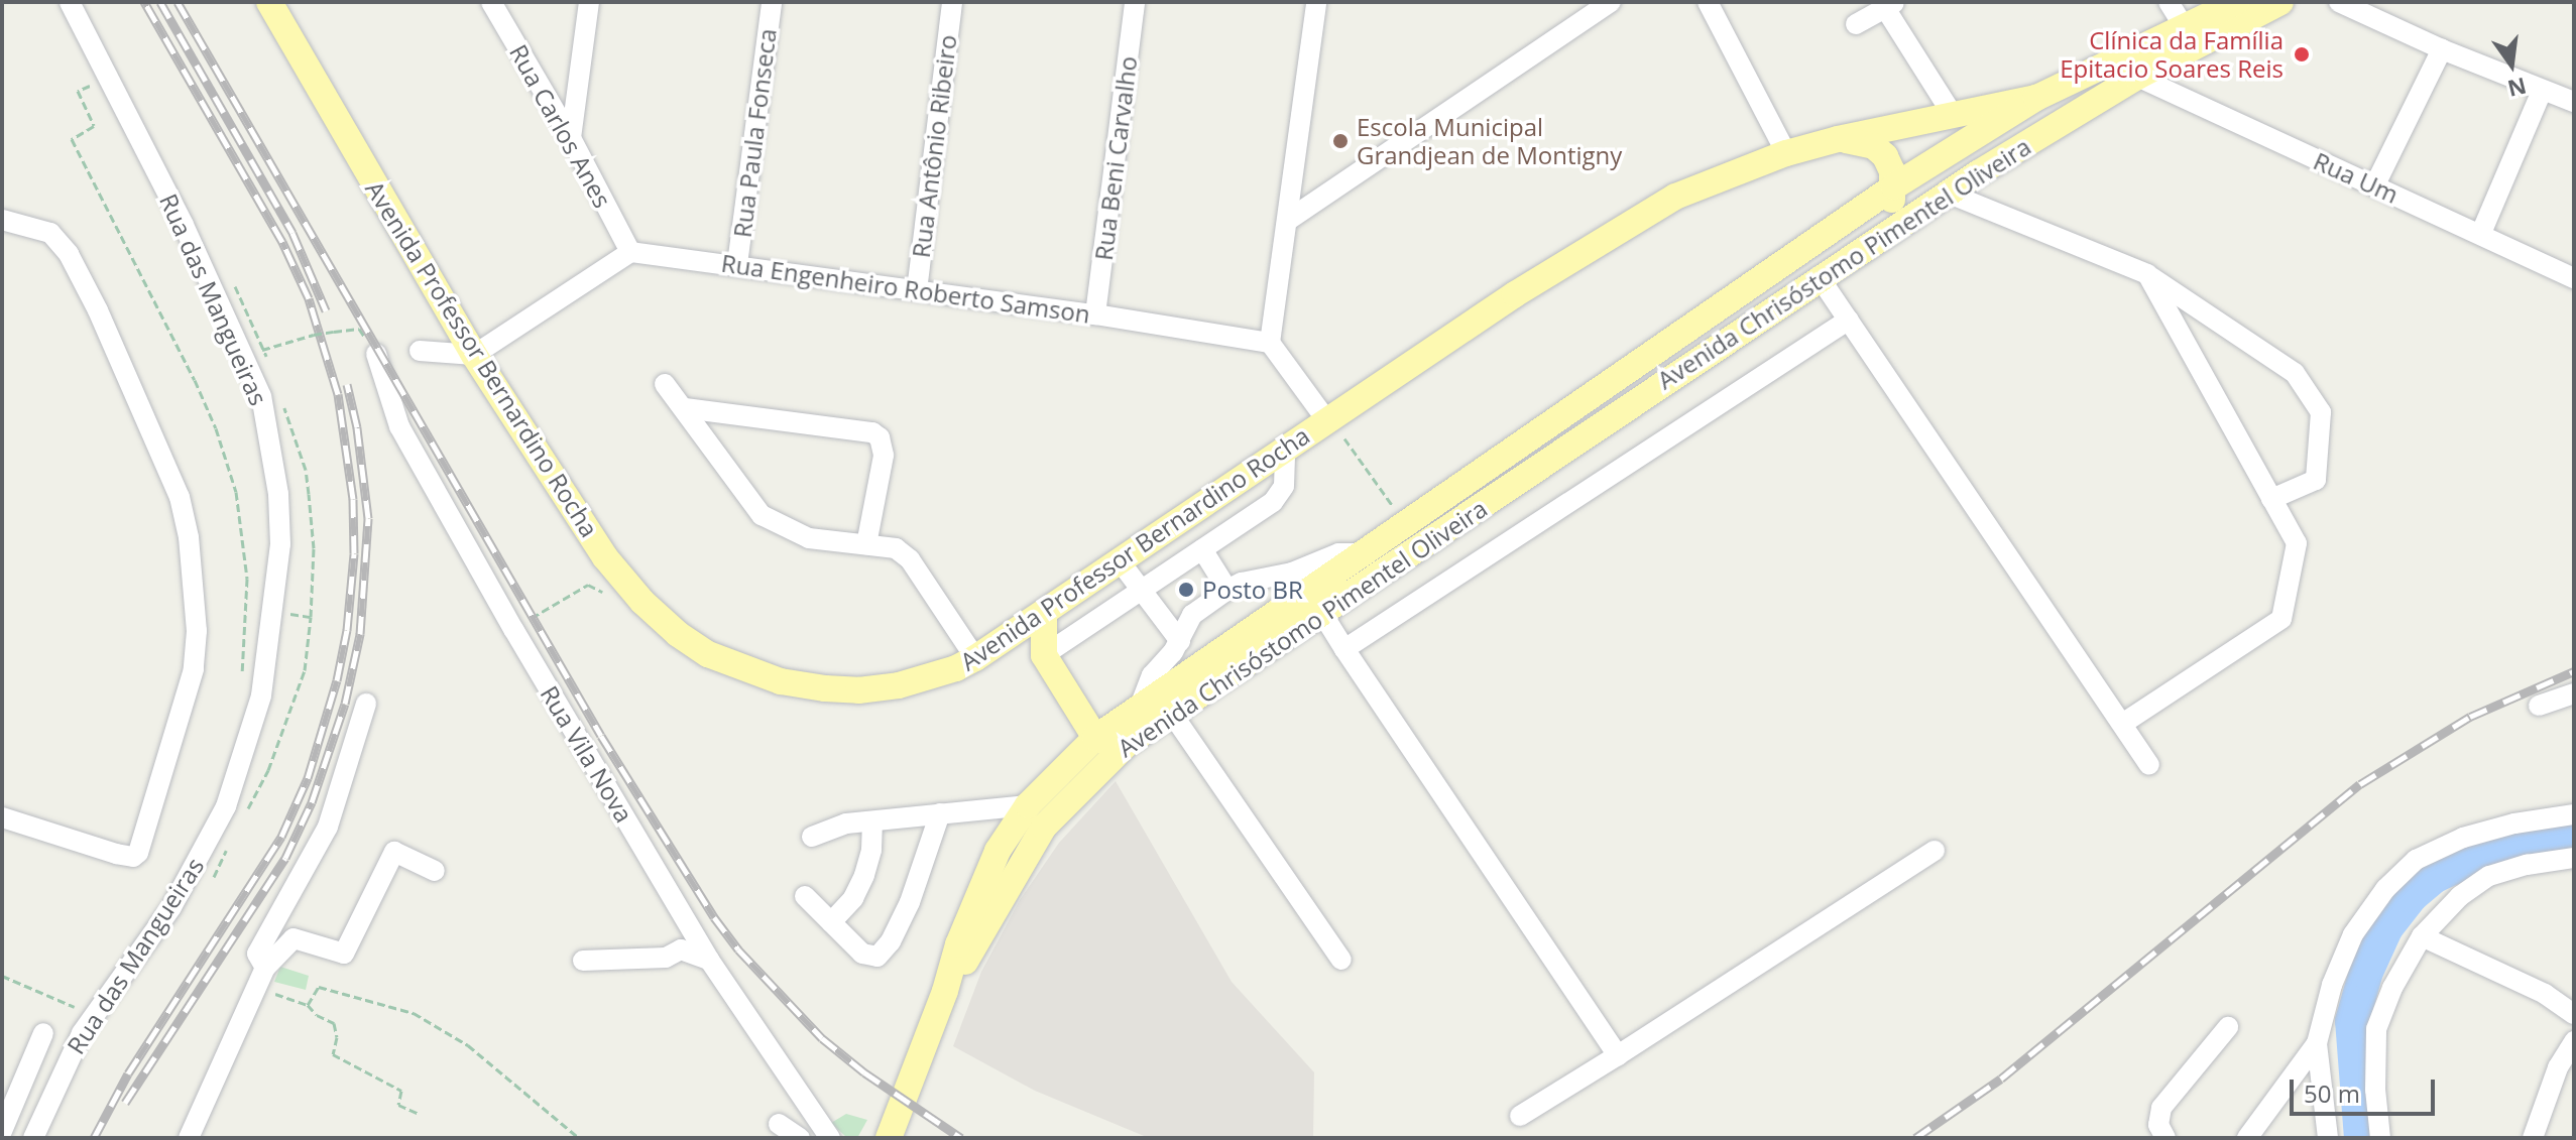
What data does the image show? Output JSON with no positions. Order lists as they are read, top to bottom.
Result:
{
  "streets": {
    "main road": ["Avenida Chrisóstomo Pimentel Oliveira", "Avenida Professor Bernardino Rocha"],
    "street": [
      "Rua Carlos Anes",
      "Rua Paula Fonseca",
      "Rua Antônio Ribeiro",
      "Rua Beni Carvalho",
      "Rua Um",
      "Rua Engenheiro Roberto Samson",
      "Rua das Mangueiras",
      "Rua Vila Nova"
    ]
  },
  "crossings": [
    ["Rua Carlos Anes", "Rua Engenheiro Roberto Samson"],
    ["Rua Paula Fonseca", "Rua Engenheiro Roberto Samson"],
    ["Rua Antônio Ribeiro", "Rua Engenheiro Roberto Samson"],
    ["Rua Beni Carvalho", "Rua Engenheiro Roberto Samson"],
    ["Rua Um", "Avenida Chrisóstomo Pimentel Oliveira"],
    ["Avenida Chrisóstomo Pimentel Oliveira", "Avenida Professor Bernardino Rocha"]
  ],
  "places": ["Clínica da Família Epitacio Soares Reis", "Escola Municipal Grandjean de Montigny", "Posto BR"],
  "scale_bar": "50 m",
  "north": "bottom"
}
